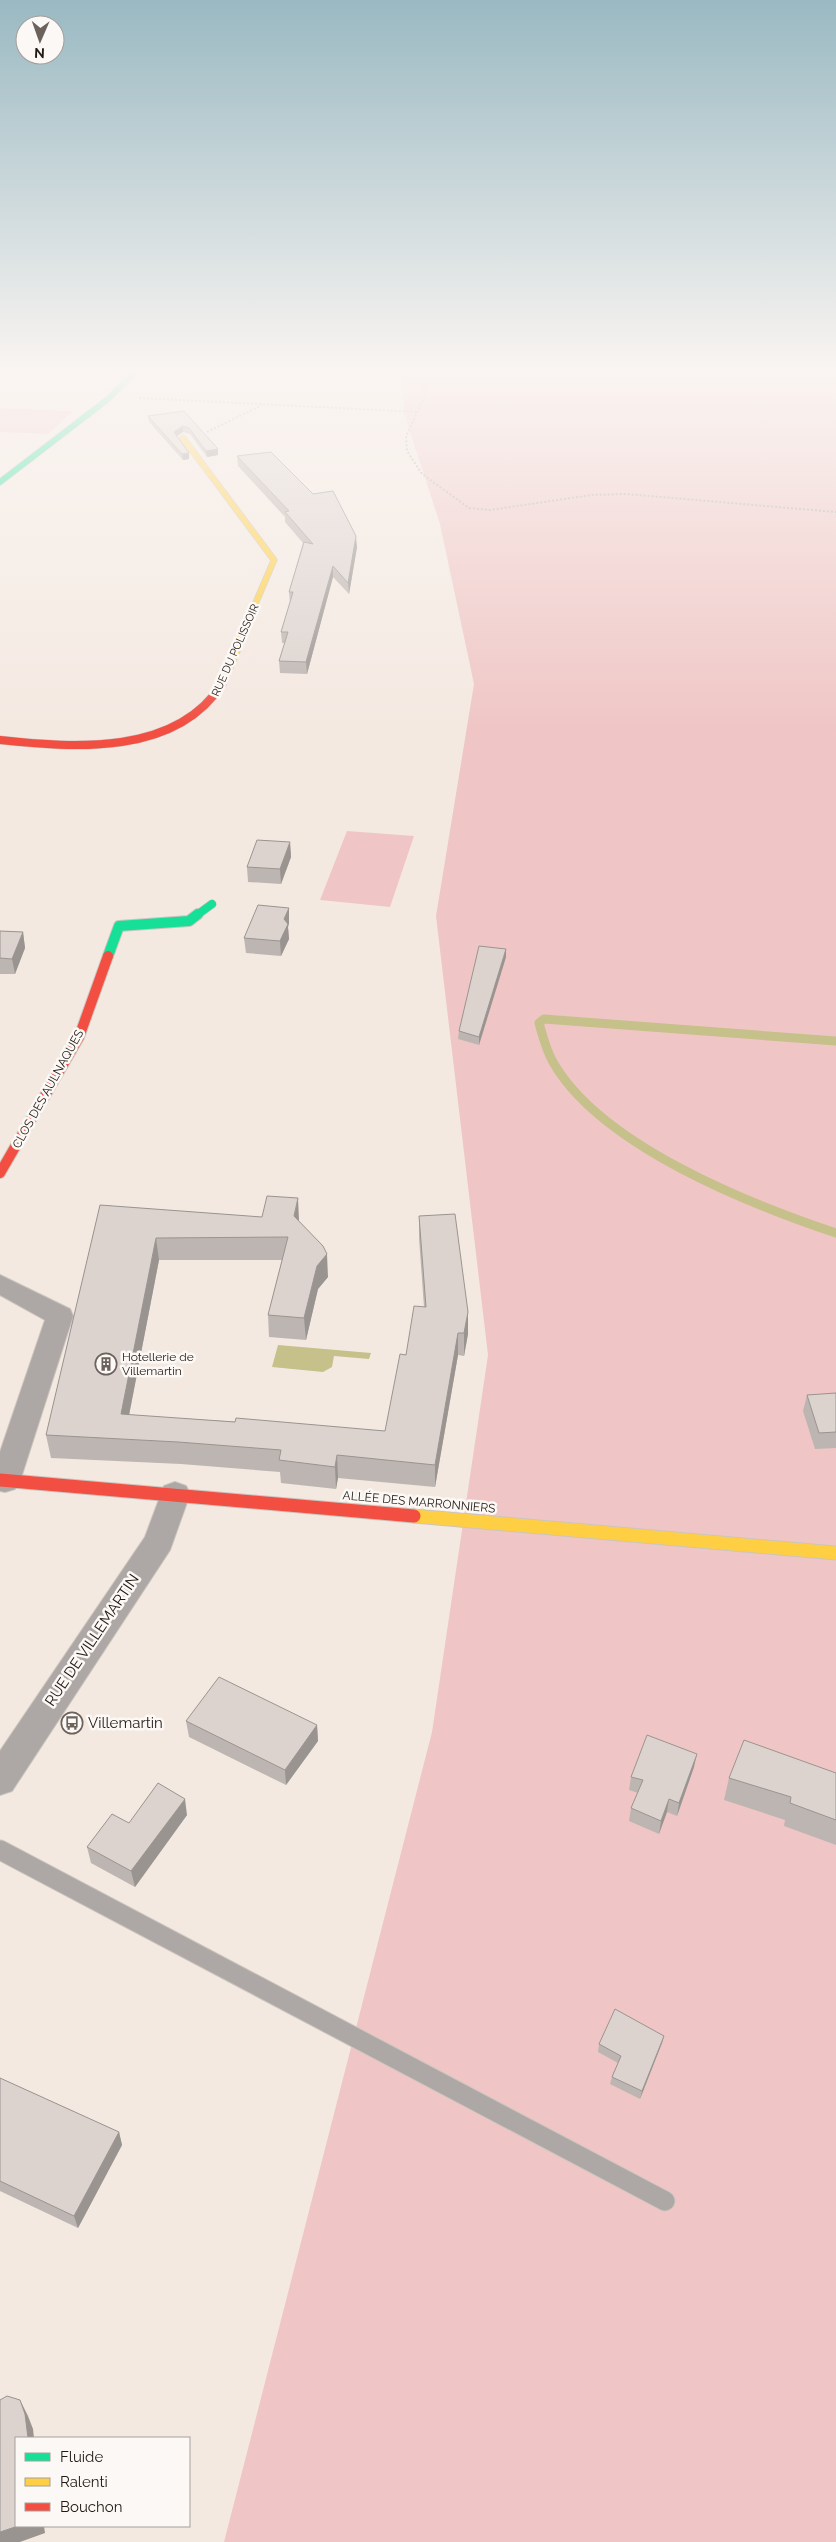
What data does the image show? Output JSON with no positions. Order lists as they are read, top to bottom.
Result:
{
  "streets": {
    "street": [
      "RUE DU POLISSOIR",
      "CLOS DES AULNAQUES",
      "ALLÉE DES MARRONNIERS",
      "RUE DE VILLEMARTIN"
    ]
  },
  "crossings": [
    ["ALLÉE DES MARRONNIERS", "RUE DE VILLEMARTIN"]
  ],
  "places": {
    "building": ["Hotellerie de Villemartin"],
    "bus stop": ["Villemartin"]
  },
  "legend": ["Fluide", "Ralenti", "Bouchon"],
  "north": "bottom"
}
